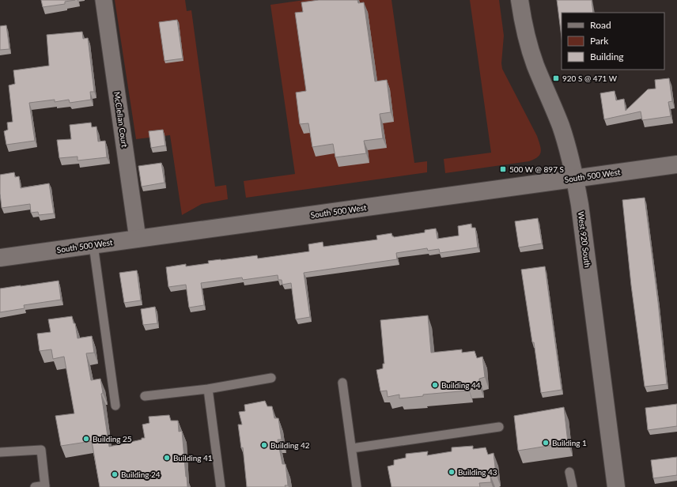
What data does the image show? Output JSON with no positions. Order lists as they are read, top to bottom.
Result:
{
  "streets": {
    "main road": ["South 500 West", "West 920 South"],
    "street": ["McClellan Court"]
  },
  "crossings": [
    ["McClellan Court", "South 500 West"],
    ["South 500 West", "West 920 South"]
  ],
  "places": {
    "transit": ["920 S @ 471 W", "500 W @ 897 S"],
    "other": [
      "Building 44",
      "Building 25",
      "Building 1",
      "Building 42",
      "Building 41",
      "Building 43",
      "Building 24"
    ]
  },
  "legend": ["Road", "Park", "Building"]
}
